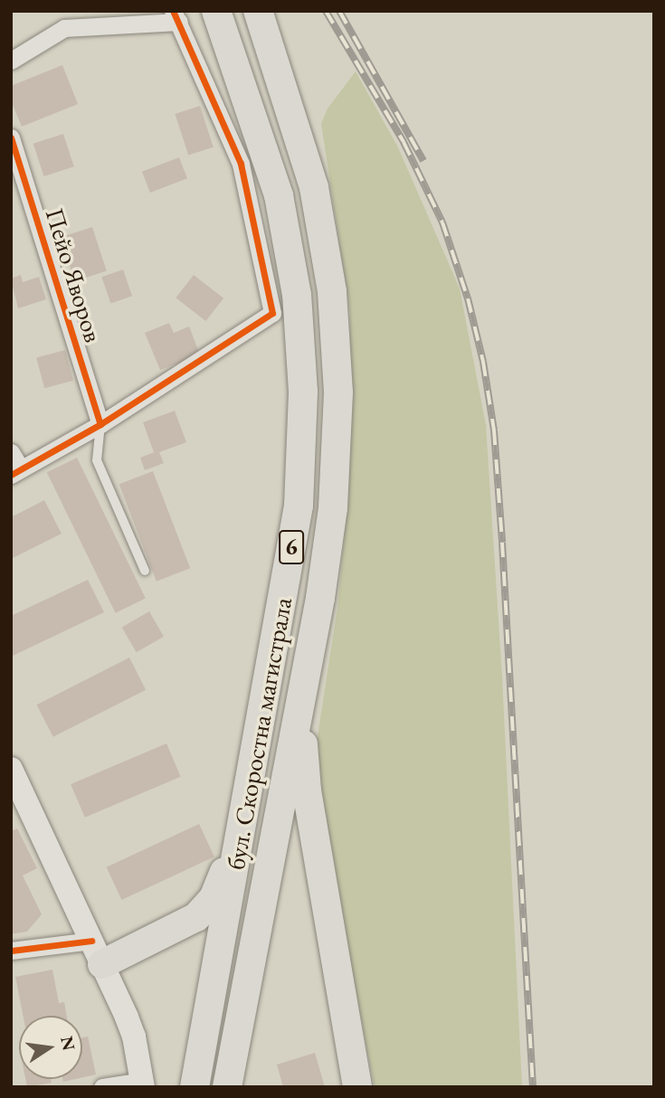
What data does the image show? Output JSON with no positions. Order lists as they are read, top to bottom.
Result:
{
  "streets": {
    "highway": ["6", "бул. Скоростна магистрала"],
    "street": ["Пейо Яворов"]
  },
  "north": "right"
}
